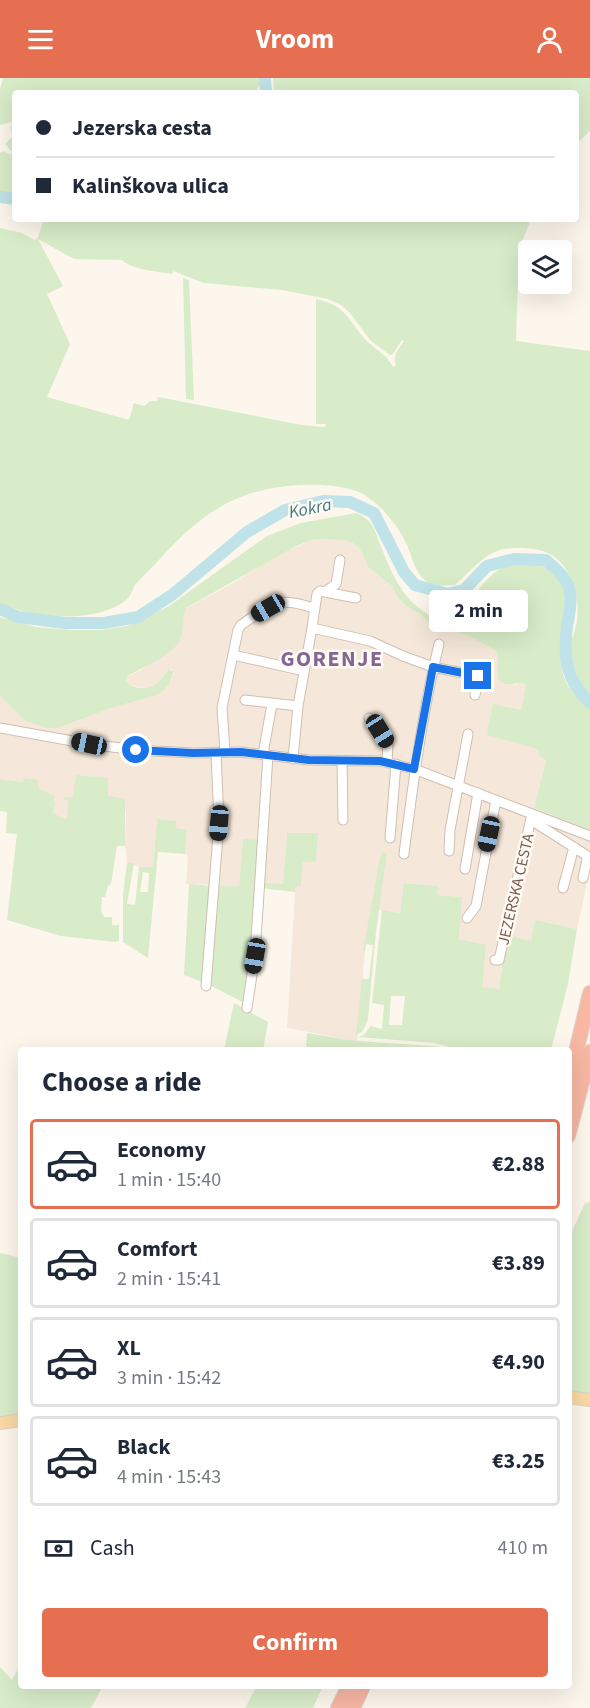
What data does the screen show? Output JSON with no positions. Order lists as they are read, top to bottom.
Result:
{
  "streets": {
    "street": ["JEZERSKA CESTA"]
  },
  "districts": ["GORENJE"],
  "water": ["Kokra"],
  "page": {
    "header": "Vroom",
    "banner": ["Jezerska cesta", "Kalinškova ulica"],
    "bubble": "2 min",
    "heading": "Choose a ride",
    "list": [
      {
        "name": "Economy",
        "note": "1 min · 15:40",
        "value": "€2.88"
      },
      {
        "name": "Comfort",
        "note": "2 min · 15:41",
        "value": "€3.89"
      },
      {
        "name": "XL",
        "note": "3 min · 15:42",
        "value": "€4.90"
      },
      {
        "name": "Black",
        "note": "4 min · 15:43",
        "value": "€3.25"
      }
    ],
    "pay": ["Cash", "410 m"],
    "buttons": "Confirm"
  }
}
